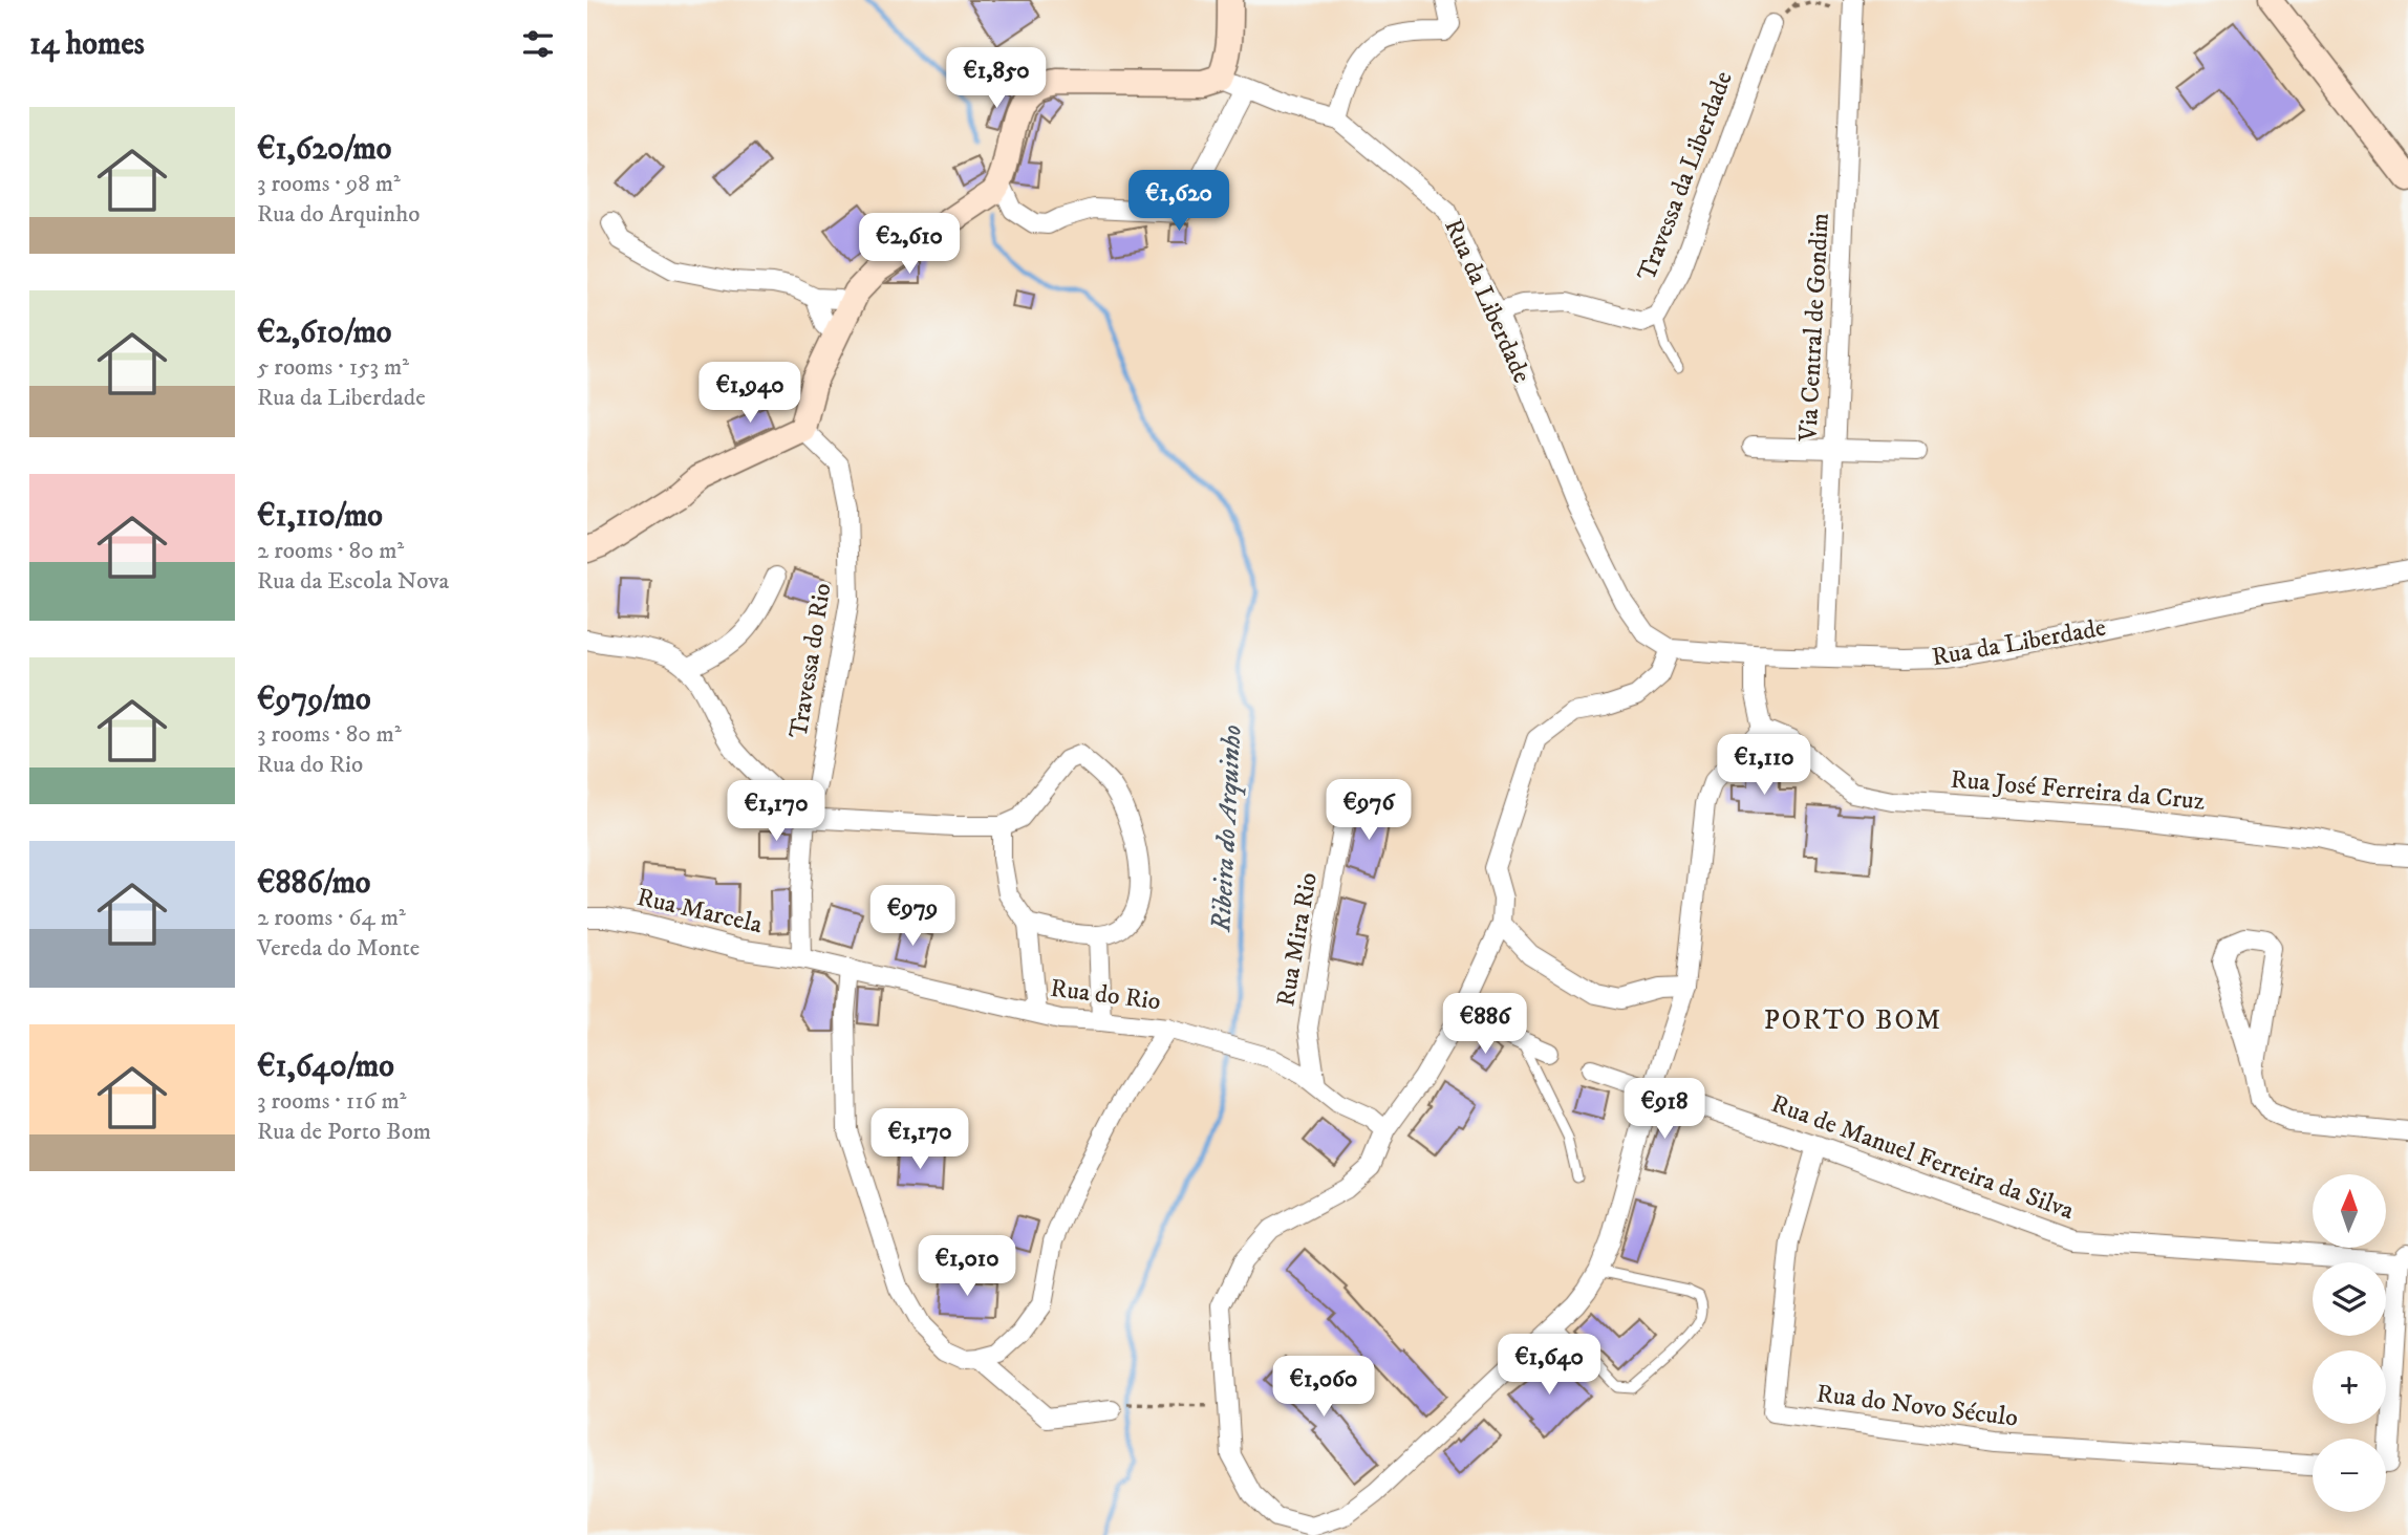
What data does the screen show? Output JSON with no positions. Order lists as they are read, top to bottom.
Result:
{
  "streets": {
    "street": [
      "Travessa da Liberdade",
      "Rua da Liberdade",
      "Via Central de Gondim",
      "Travessa do Rio",
      "Rua José Ferreira da Cruz",
      "Rua Marcela",
      "Rua Mira Rio",
      "Rua do Rio",
      "Rua de Manuel Ferreira da Silva",
      "Rua do Novo Século"
    ]
  },
  "crossings": [
    ["Travessa da Liberdade", "Rua da Liberdade"],
    ["Rua da Liberdade", "Via Central de Gondim"],
    ["Travessa do Rio", "Rua Marcela"],
    ["Travessa do Rio", "Rua do Rio"],
    ["Rua Marcela", "Rua do Rio"],
    ["Rua Mira Rio", "Rua do Rio"],
    ["Rua de Manuel Ferreira da Silva", "Rua do Novo Século"]
  ],
  "districts": ["PORTO BOM"],
  "water": ["Ribeira do Arquinho"],
  "north": "top",
  "page": {
    "heading": "14 homes",
    "price": [
      "€1,850",
      "€1,620",
      "€2,610",
      "€1,940",
      "€1,110",
      "€976",
      "€1,170",
      "€979",
      "€886",
      "€918",
      "€1,170",
      "€1,010",
      "€1,640",
      "€1,060"
    ],
    "list": [
      {
        "name": "€1,620/mo",
        "note": "3 rooms · 98 m² · Rua do Arquinho"
      },
      {
        "name": "€2,610/mo",
        "note": "5 rooms · 153 m² · Rua da Liberdade"
      },
      {
        "name": "€1,110/mo",
        "note": "2 rooms · 80 m² · Rua da Escola Nova"
      },
      {
        "name": "€979/mo",
        "note": "3 rooms · 80 m² · Rua do Rio"
      },
      {
        "name": "€886/mo",
        "note": "2 rooms · 64 m² · Vereda do Monte"
      },
      {
        "name": "€1,640/mo",
        "note": "3 rooms · 116 m² · Rua de Porto Bom"
      }
    ],
    "map_buttons": ["+", "−"]
  }
}
